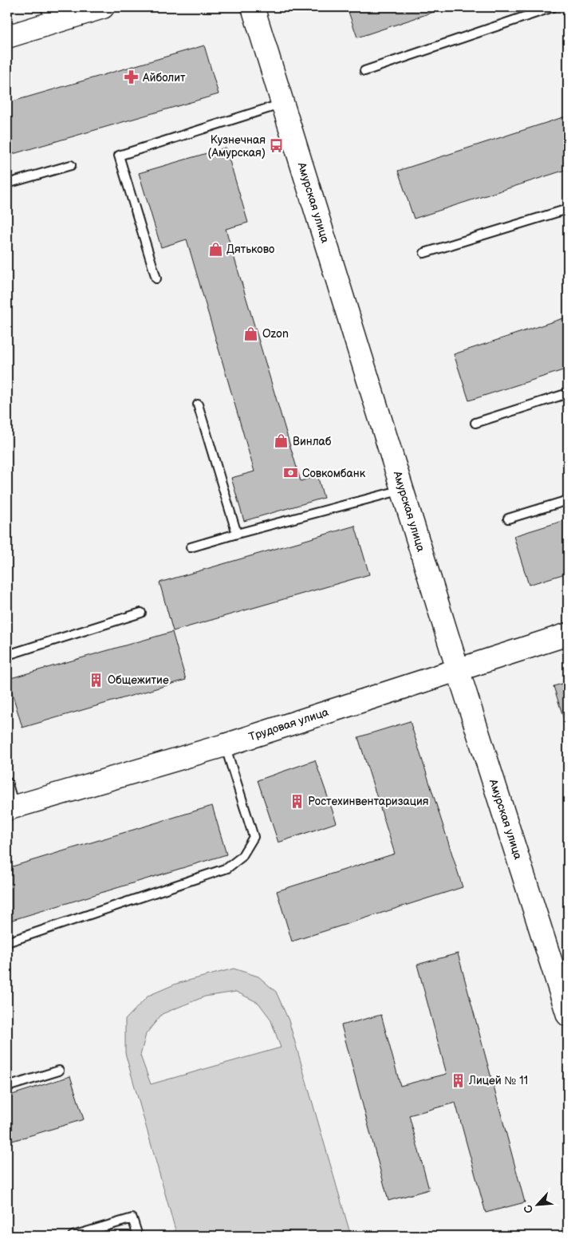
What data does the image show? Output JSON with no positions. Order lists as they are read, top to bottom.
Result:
{
  "streets": {
    "street": ["Амурская улица", "Трудовая улица"]
  },
  "crossings": [
    ["Амурская улица", "Трудовая улица"]
  ],
  "places": {
    "pharmacy": ["Айболит"],
    "bus stop": ["Кузнечная (Амурская)"],
    "shop": ["Дятьково", "Ozon", "Винлаб"],
    "bank": ["Совкомбанк"],
    "building": ["Общежитие", "Ростехинвентаризация", "Лицей № 11"]
  },
  "north": "bottom left"
}
